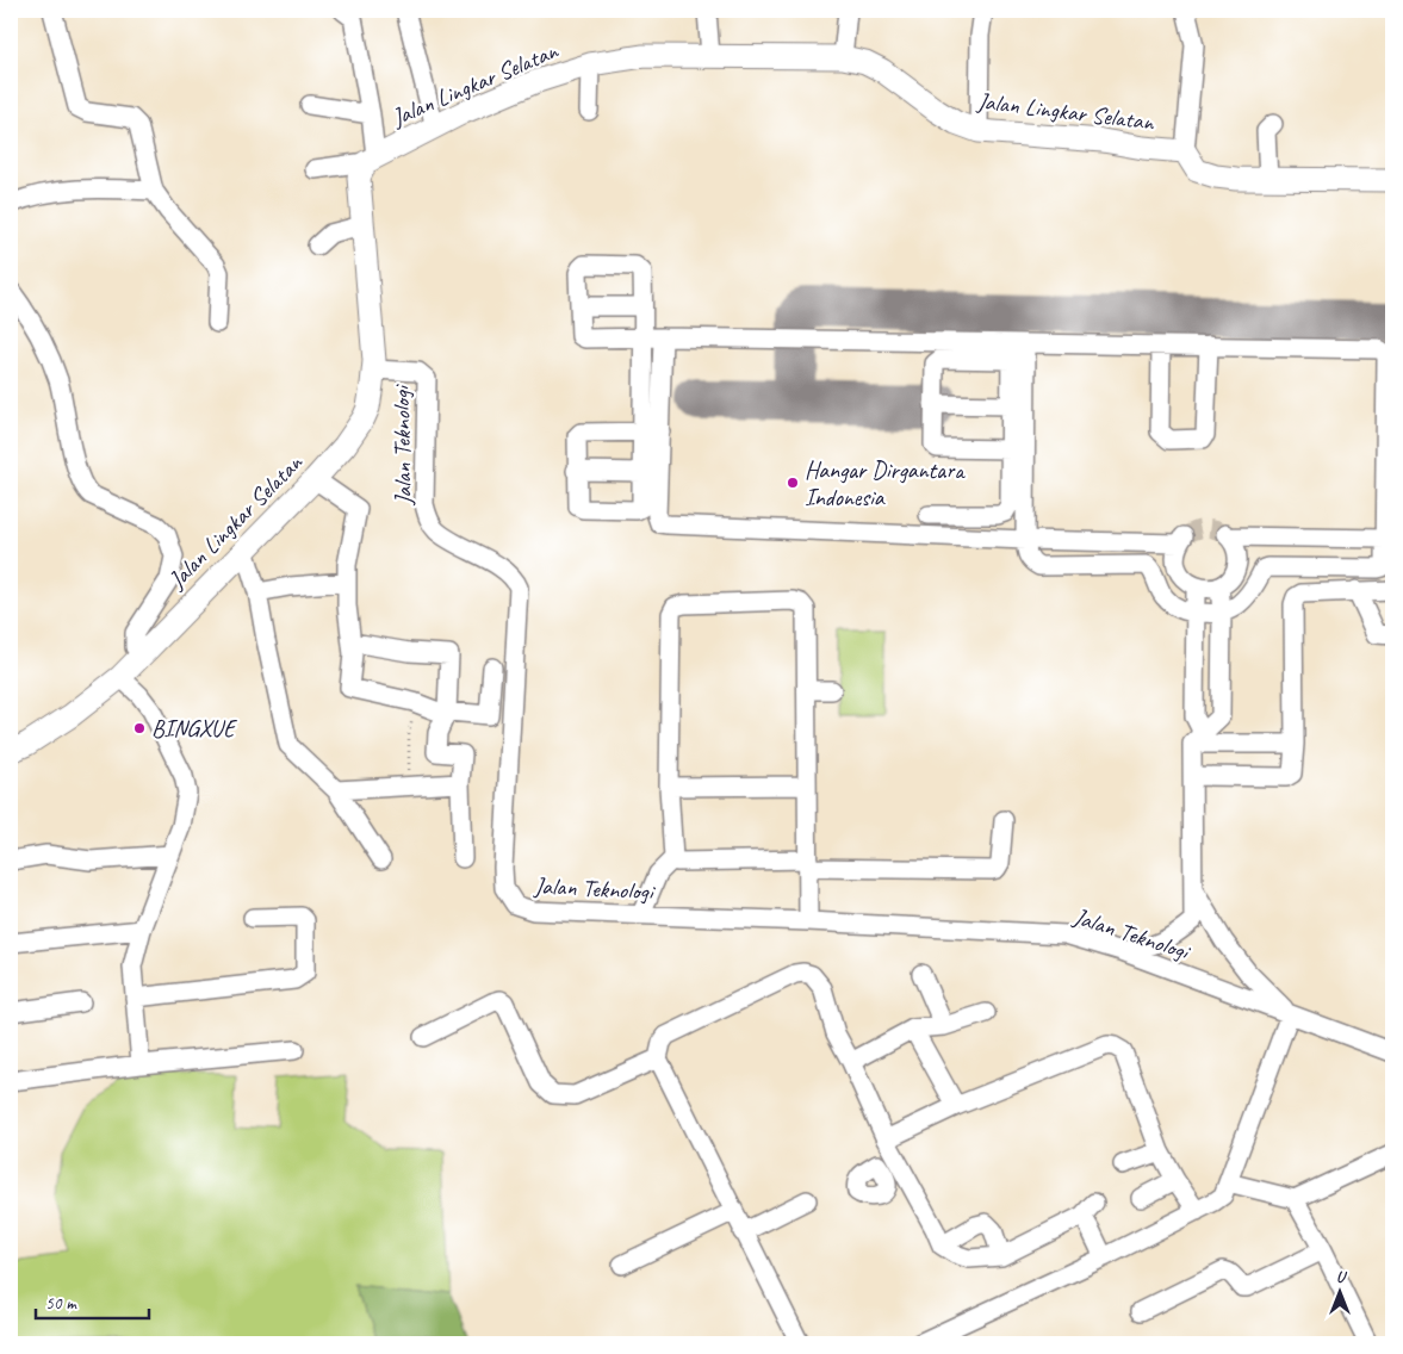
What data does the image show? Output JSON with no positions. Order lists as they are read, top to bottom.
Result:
{
  "streets": {
    "main road": ["Jalan Lingkar Selatan"],
    "street": ["Jalan Teknologi"]
  },
  "crossings": [
    ["Jalan Lingkar Selatan", "Jalan Teknologi"]
  ],
  "places": ["Hangar Dirgantara Indonesia", "BINGXUE"],
  "scale_bar": "50 m",
  "north": "top"
}
